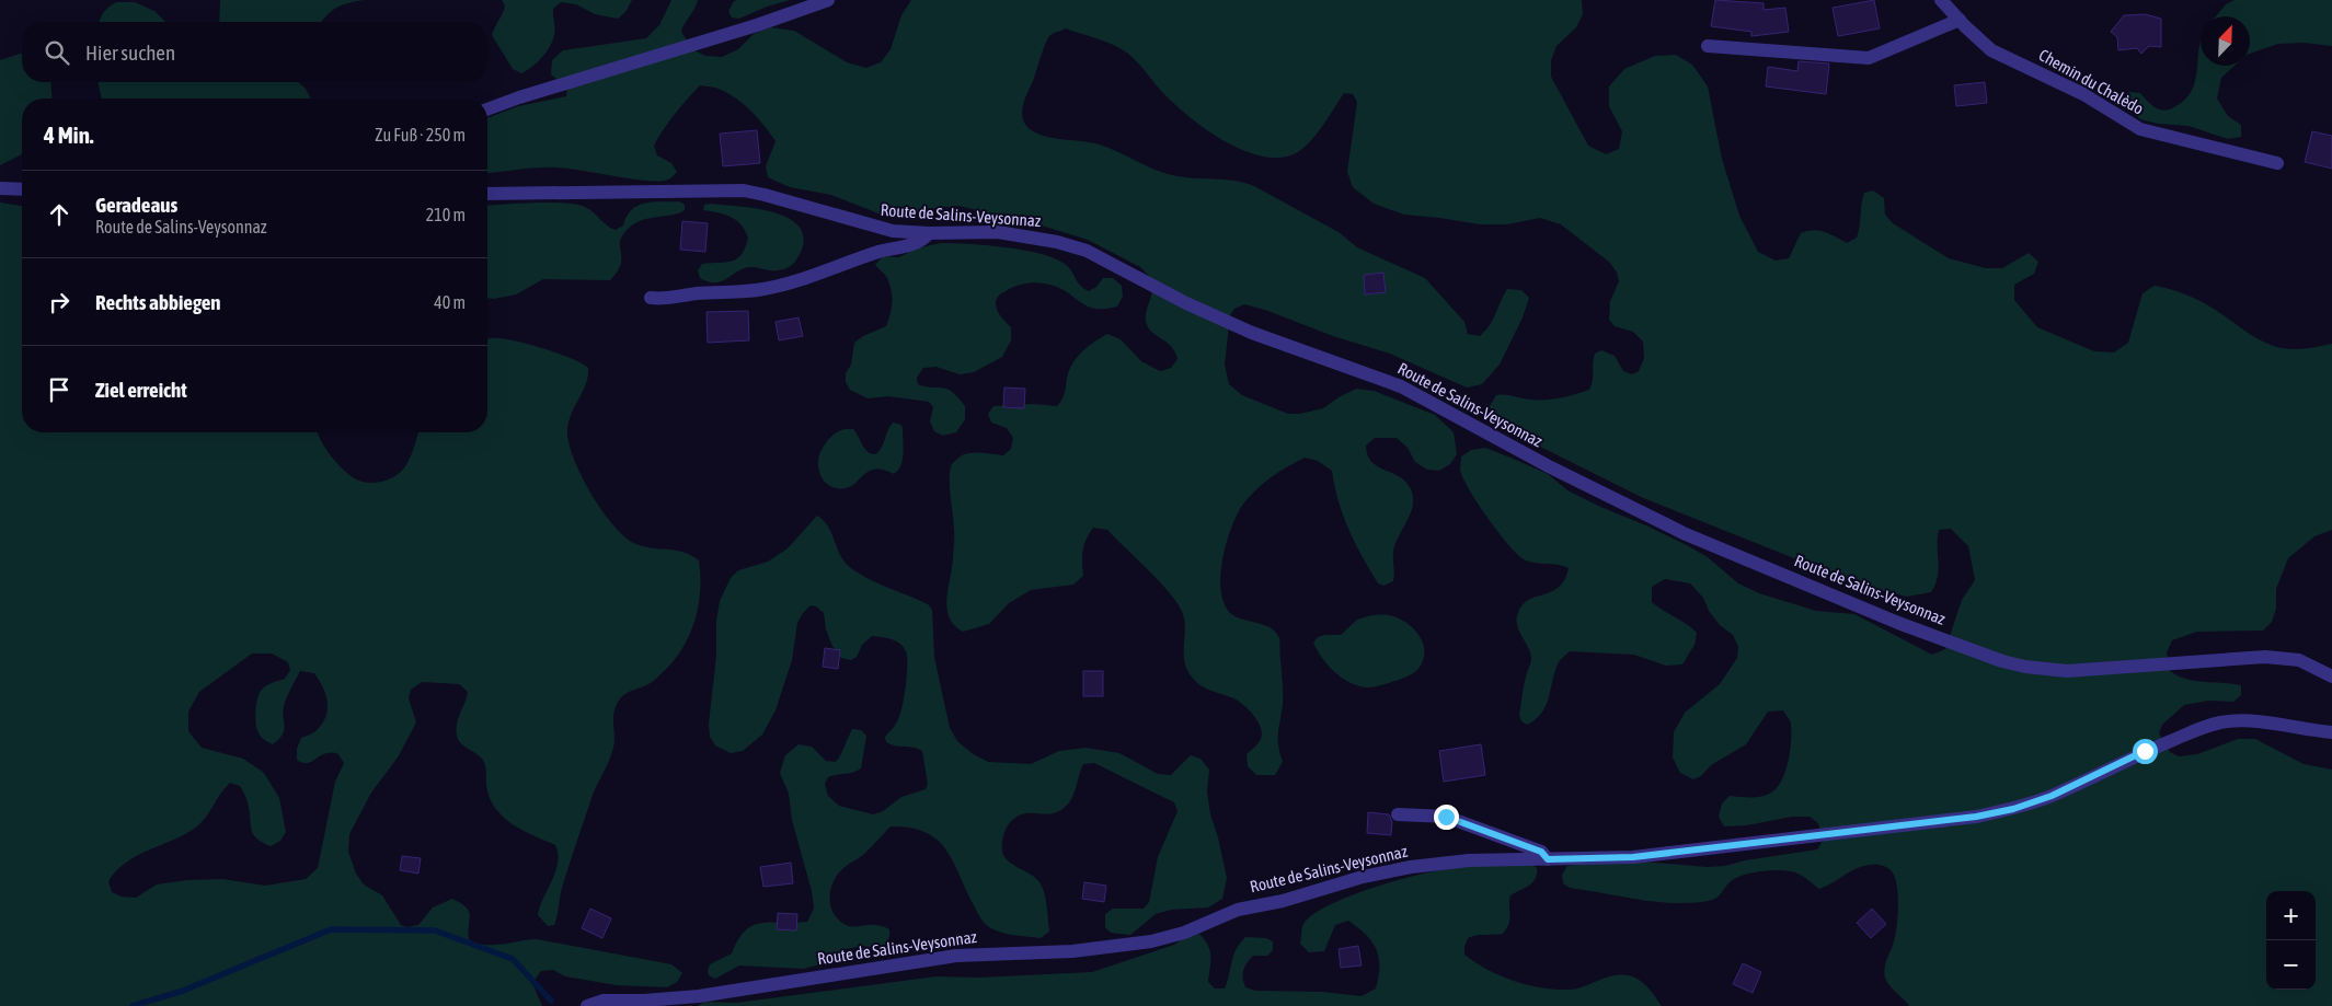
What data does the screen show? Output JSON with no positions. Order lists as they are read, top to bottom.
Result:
{
  "streets": {
    "street": ["Chemin du Chalèdo", "Route de Salins-Veysonnaz"]
  },
  "north": "top right",
  "page": {
    "search": "Hier suchen",
    "heading": ["4 Min.", "Zu Fuß · 250 m"],
    "list": [
      ["Geradeaus", "Route de Salins-Veysonnaz", "210 m"],
      ["Rechts abbiegen", "40 m"],
      "Ziel erreicht"
    ],
    "map_buttons": ["+", "−"]
  }
}
